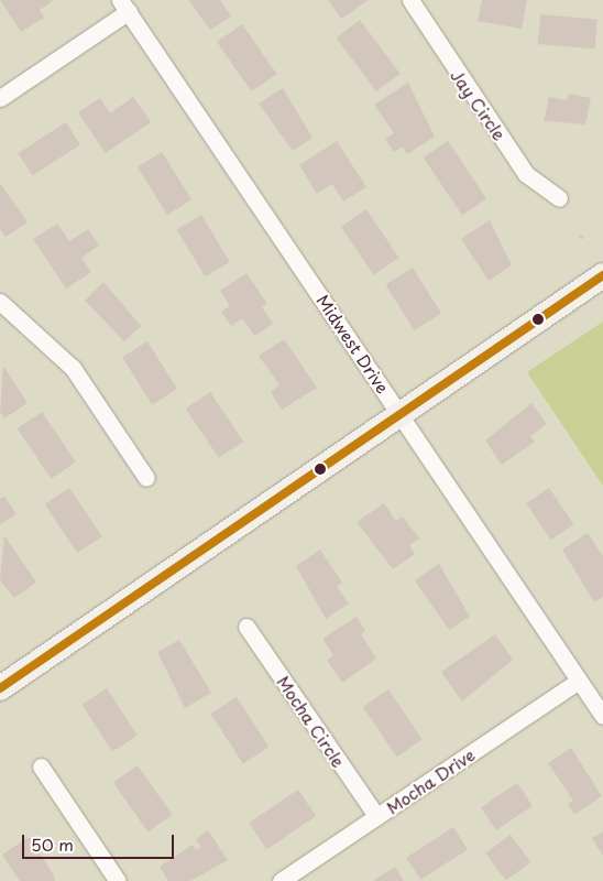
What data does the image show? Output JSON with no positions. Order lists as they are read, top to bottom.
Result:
{
  "streets": {
    "street": [
      "Jay Circle",
      "Midwest Drive",
      "Mocha Circle",
      "Mocha Drive"
    ]
  },
  "crossings": [
    ["Midwest Drive", "Mocha Drive"],
    ["Mocha Circle", "Mocha Drive"]
  ],
  "scale_bar": "50 m"
}
